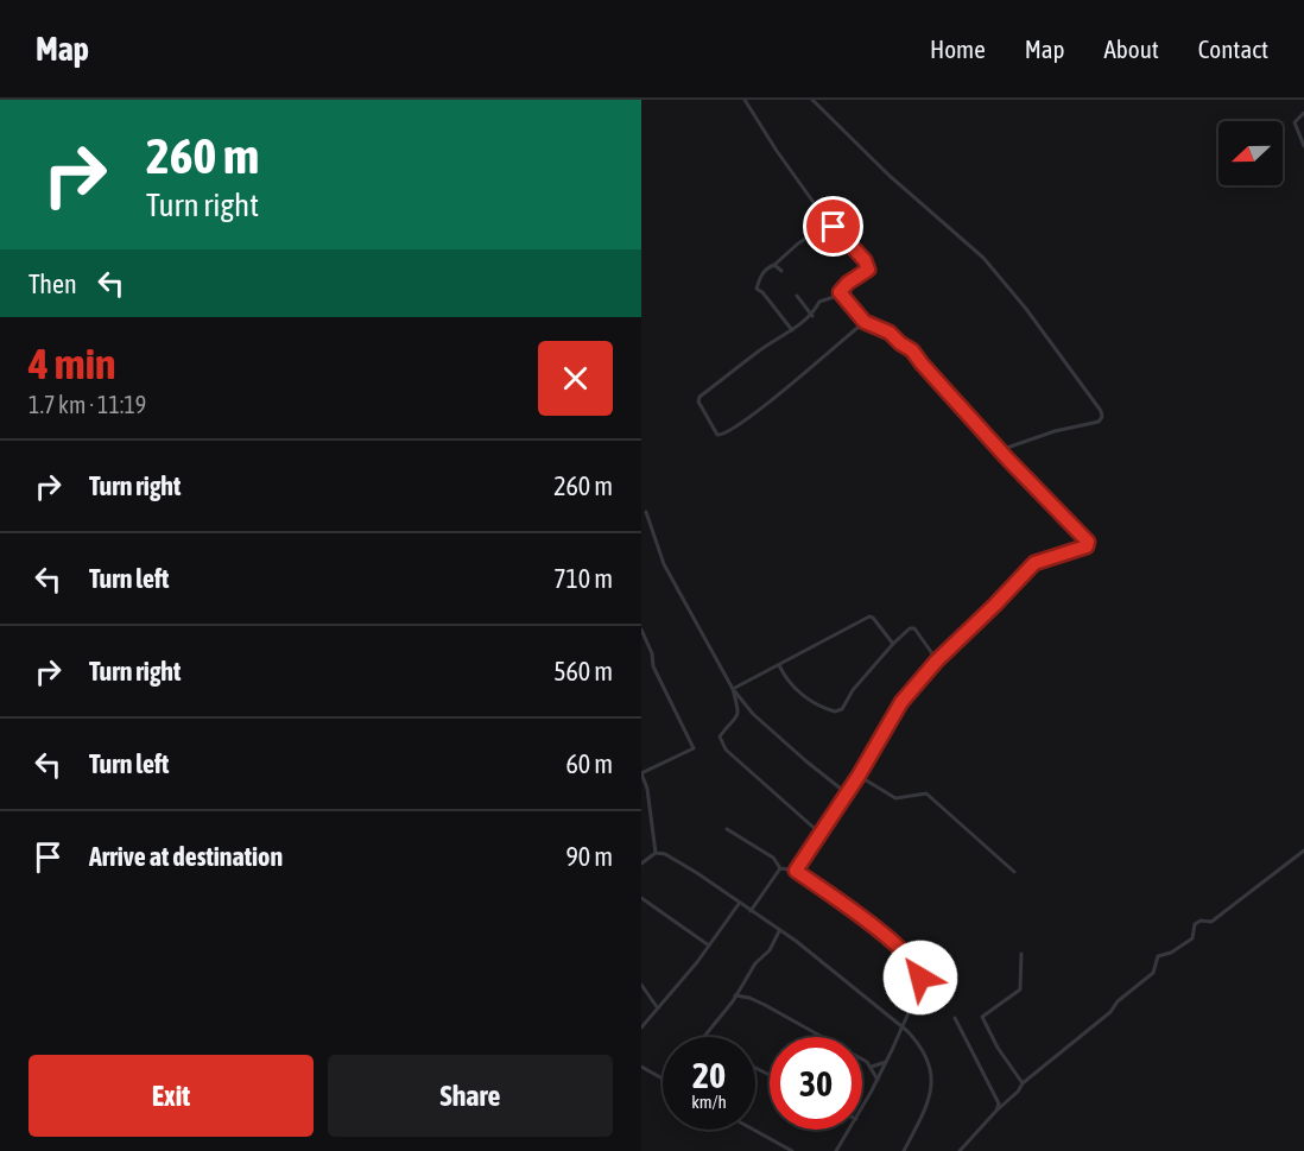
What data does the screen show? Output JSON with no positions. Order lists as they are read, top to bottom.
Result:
{
  "north": "left",
  "page": {
    "header": "Map",
    "nav": [
      "Home",
      "Map",
      "About",
      "Contact"
    ],
    "turn": ["260 m", "Turn right"],
    "then": "Then",
    "heading": ["4 min", "1.7 km · 11:19"],
    "list": [
      {
        "name": "Turn right",
        "value": "260 m"
      },
      {
        "name": "Turn left",
        "value": "710 m"
      },
      {
        "name": "Turn right",
        "value": "560 m"
      },
      {
        "name": "Turn left",
        "value": "60 m"
      },
      {
        "name": "Arrive at destination",
        "value": "90 m"
      }
    ],
    "speed": "20 km/h",
    "limit": "30",
    "buttons": ["Exit", "Share"]
  }
}
